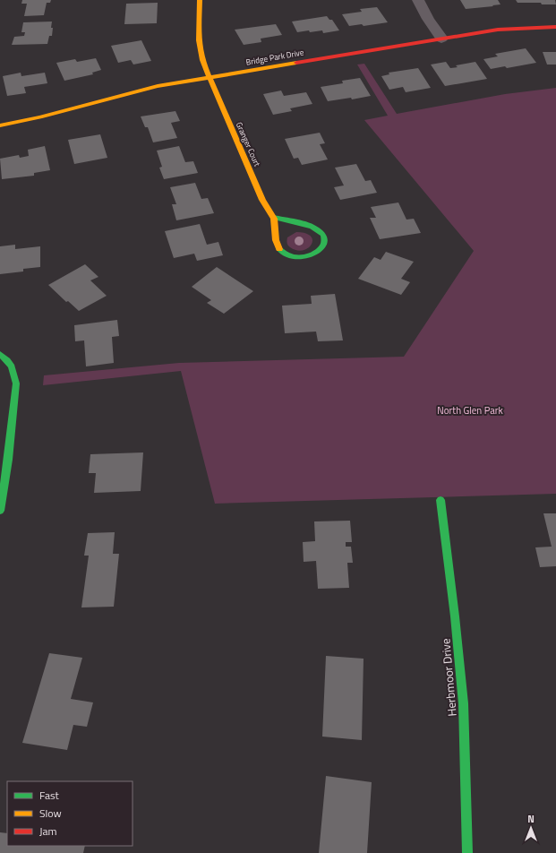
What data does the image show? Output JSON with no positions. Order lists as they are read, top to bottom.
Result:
{
  "streets": {
    "street": ["Bridge Park Drive", "Granger Court", "Herbmoor Drive"]
  },
  "crossings": [
    ["Bridge Park Drive", "Granger Court"]
  ],
  "parks": ["North Glen Park"],
  "legend": ["Fast", "Slow", "Jam"],
  "north": "top"
}
